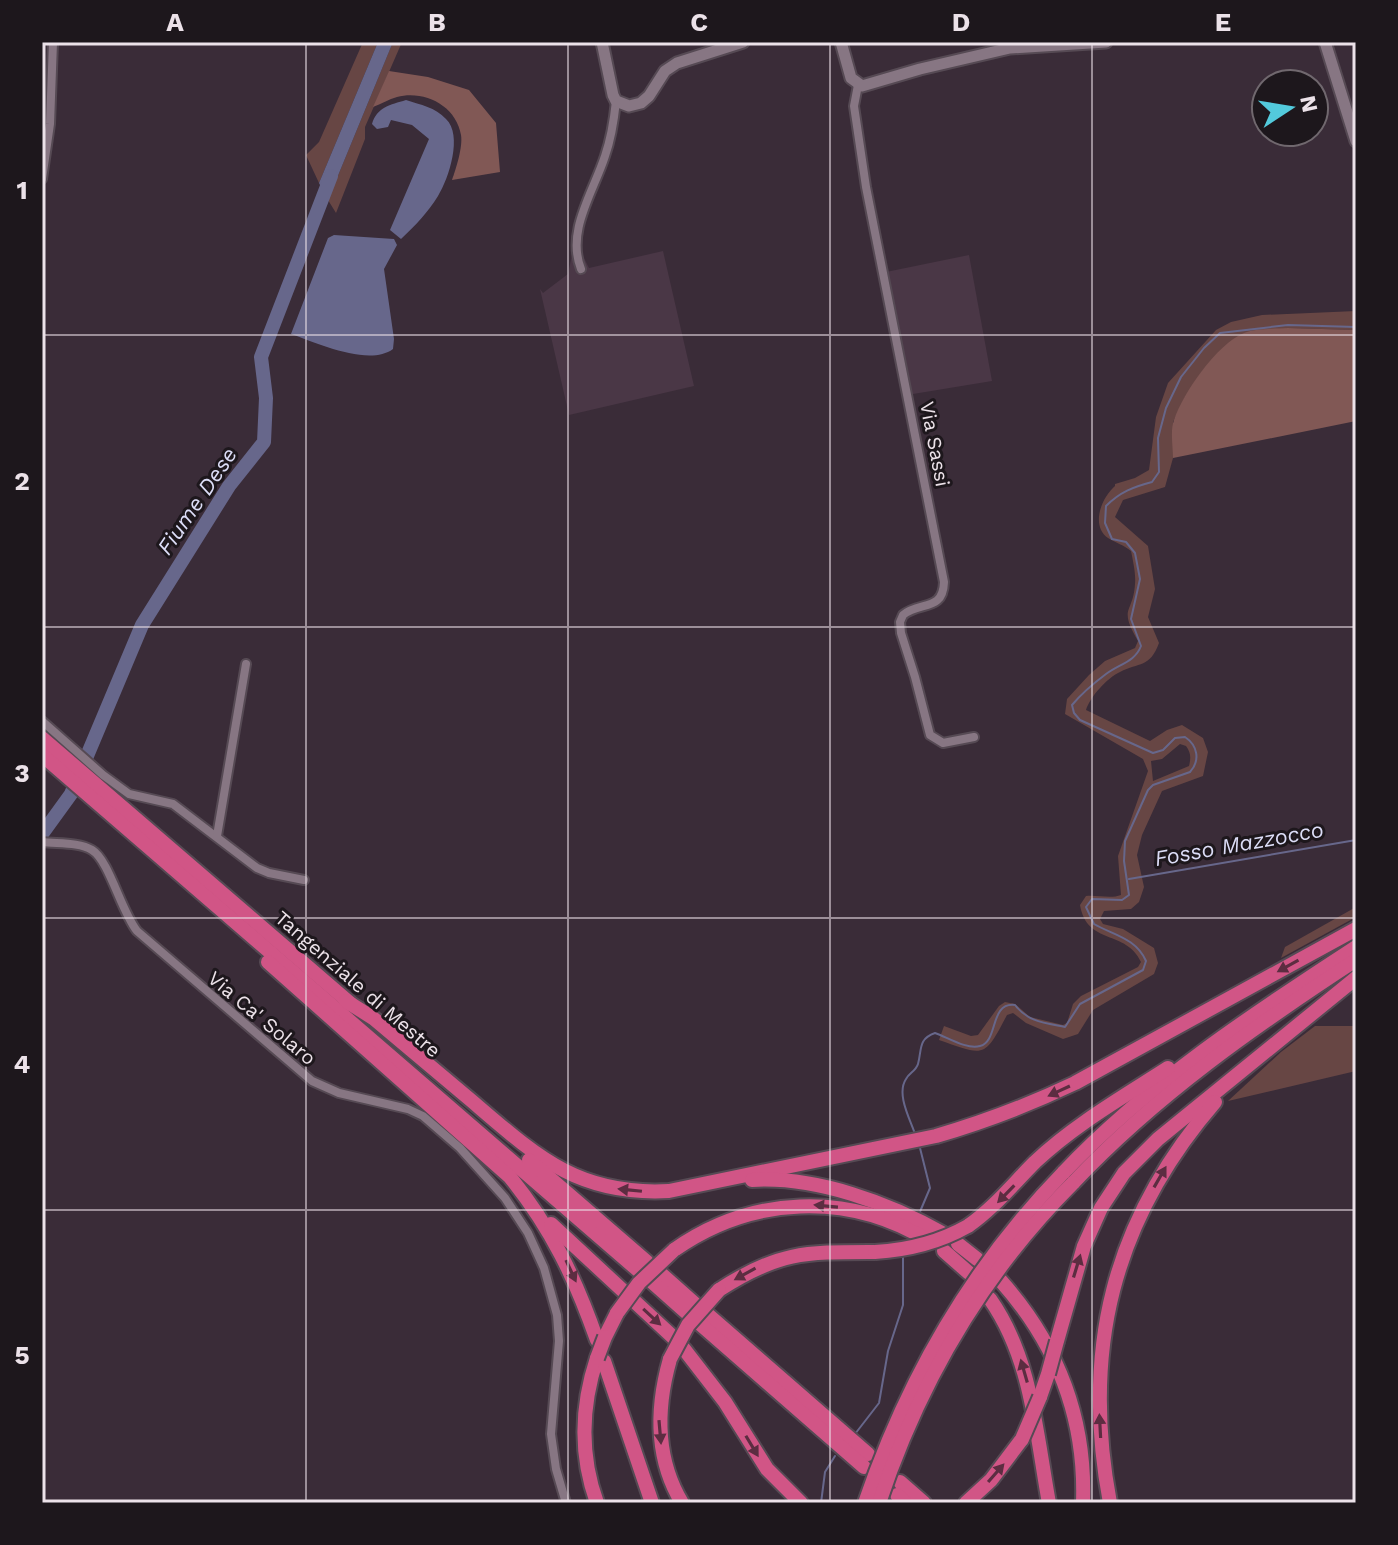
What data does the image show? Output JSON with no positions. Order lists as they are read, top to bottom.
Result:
{
  "streets": {
    "highway": ["Tangenziale di Mestre"],
    "street": ["Via Sassi", "Via Ca' Solaro"]
  },
  "water": ["Fiume Dese", "Fosso Mazzocco"],
  "north": "right",
  "grid": {
    "columns": [
      "A",
      "B",
      "C",
      "D",
      "E"
    ],
    "rows": [
      "1",
      "2",
      "3",
      "4",
      "5"
    ]
  }
}
